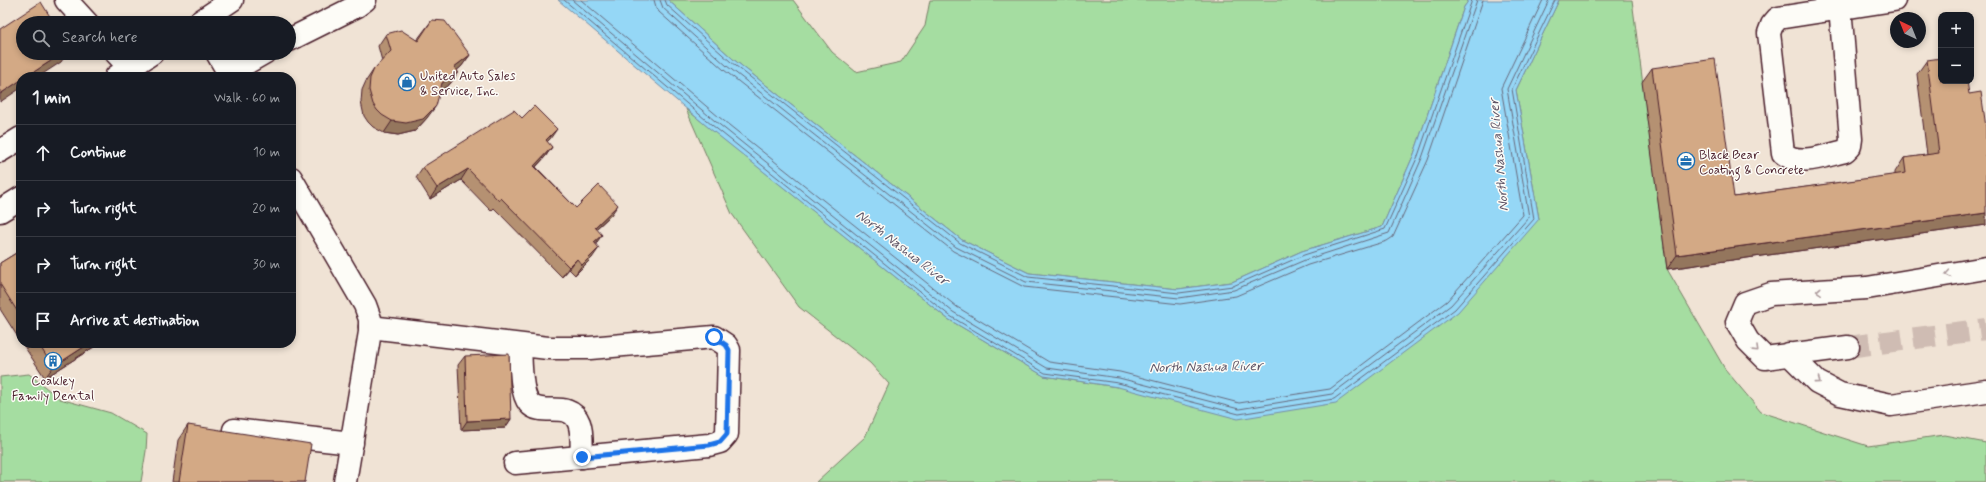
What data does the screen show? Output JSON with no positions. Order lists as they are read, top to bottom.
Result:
{
  "water": ["North Nashua River"],
  "places": {
    "shop": ["United Auto Sales & Service, Inc."],
    "office": ["Black Bear Coating & Concrete"],
    "building": ["Coakley Family Dental"]
  },
  "north": "top left",
  "page": {
    "map_buttons": ["+", "−"],
    "search": "Search here",
    "heading": ["1 min", "Walk · 60 m"],
    "list": [
      ["Continue", "10 m"],
      ["Turn right", "20 m"],
      ["Turn right", "30 m"],
      "Arrive at destination"
    ]
  }
}
